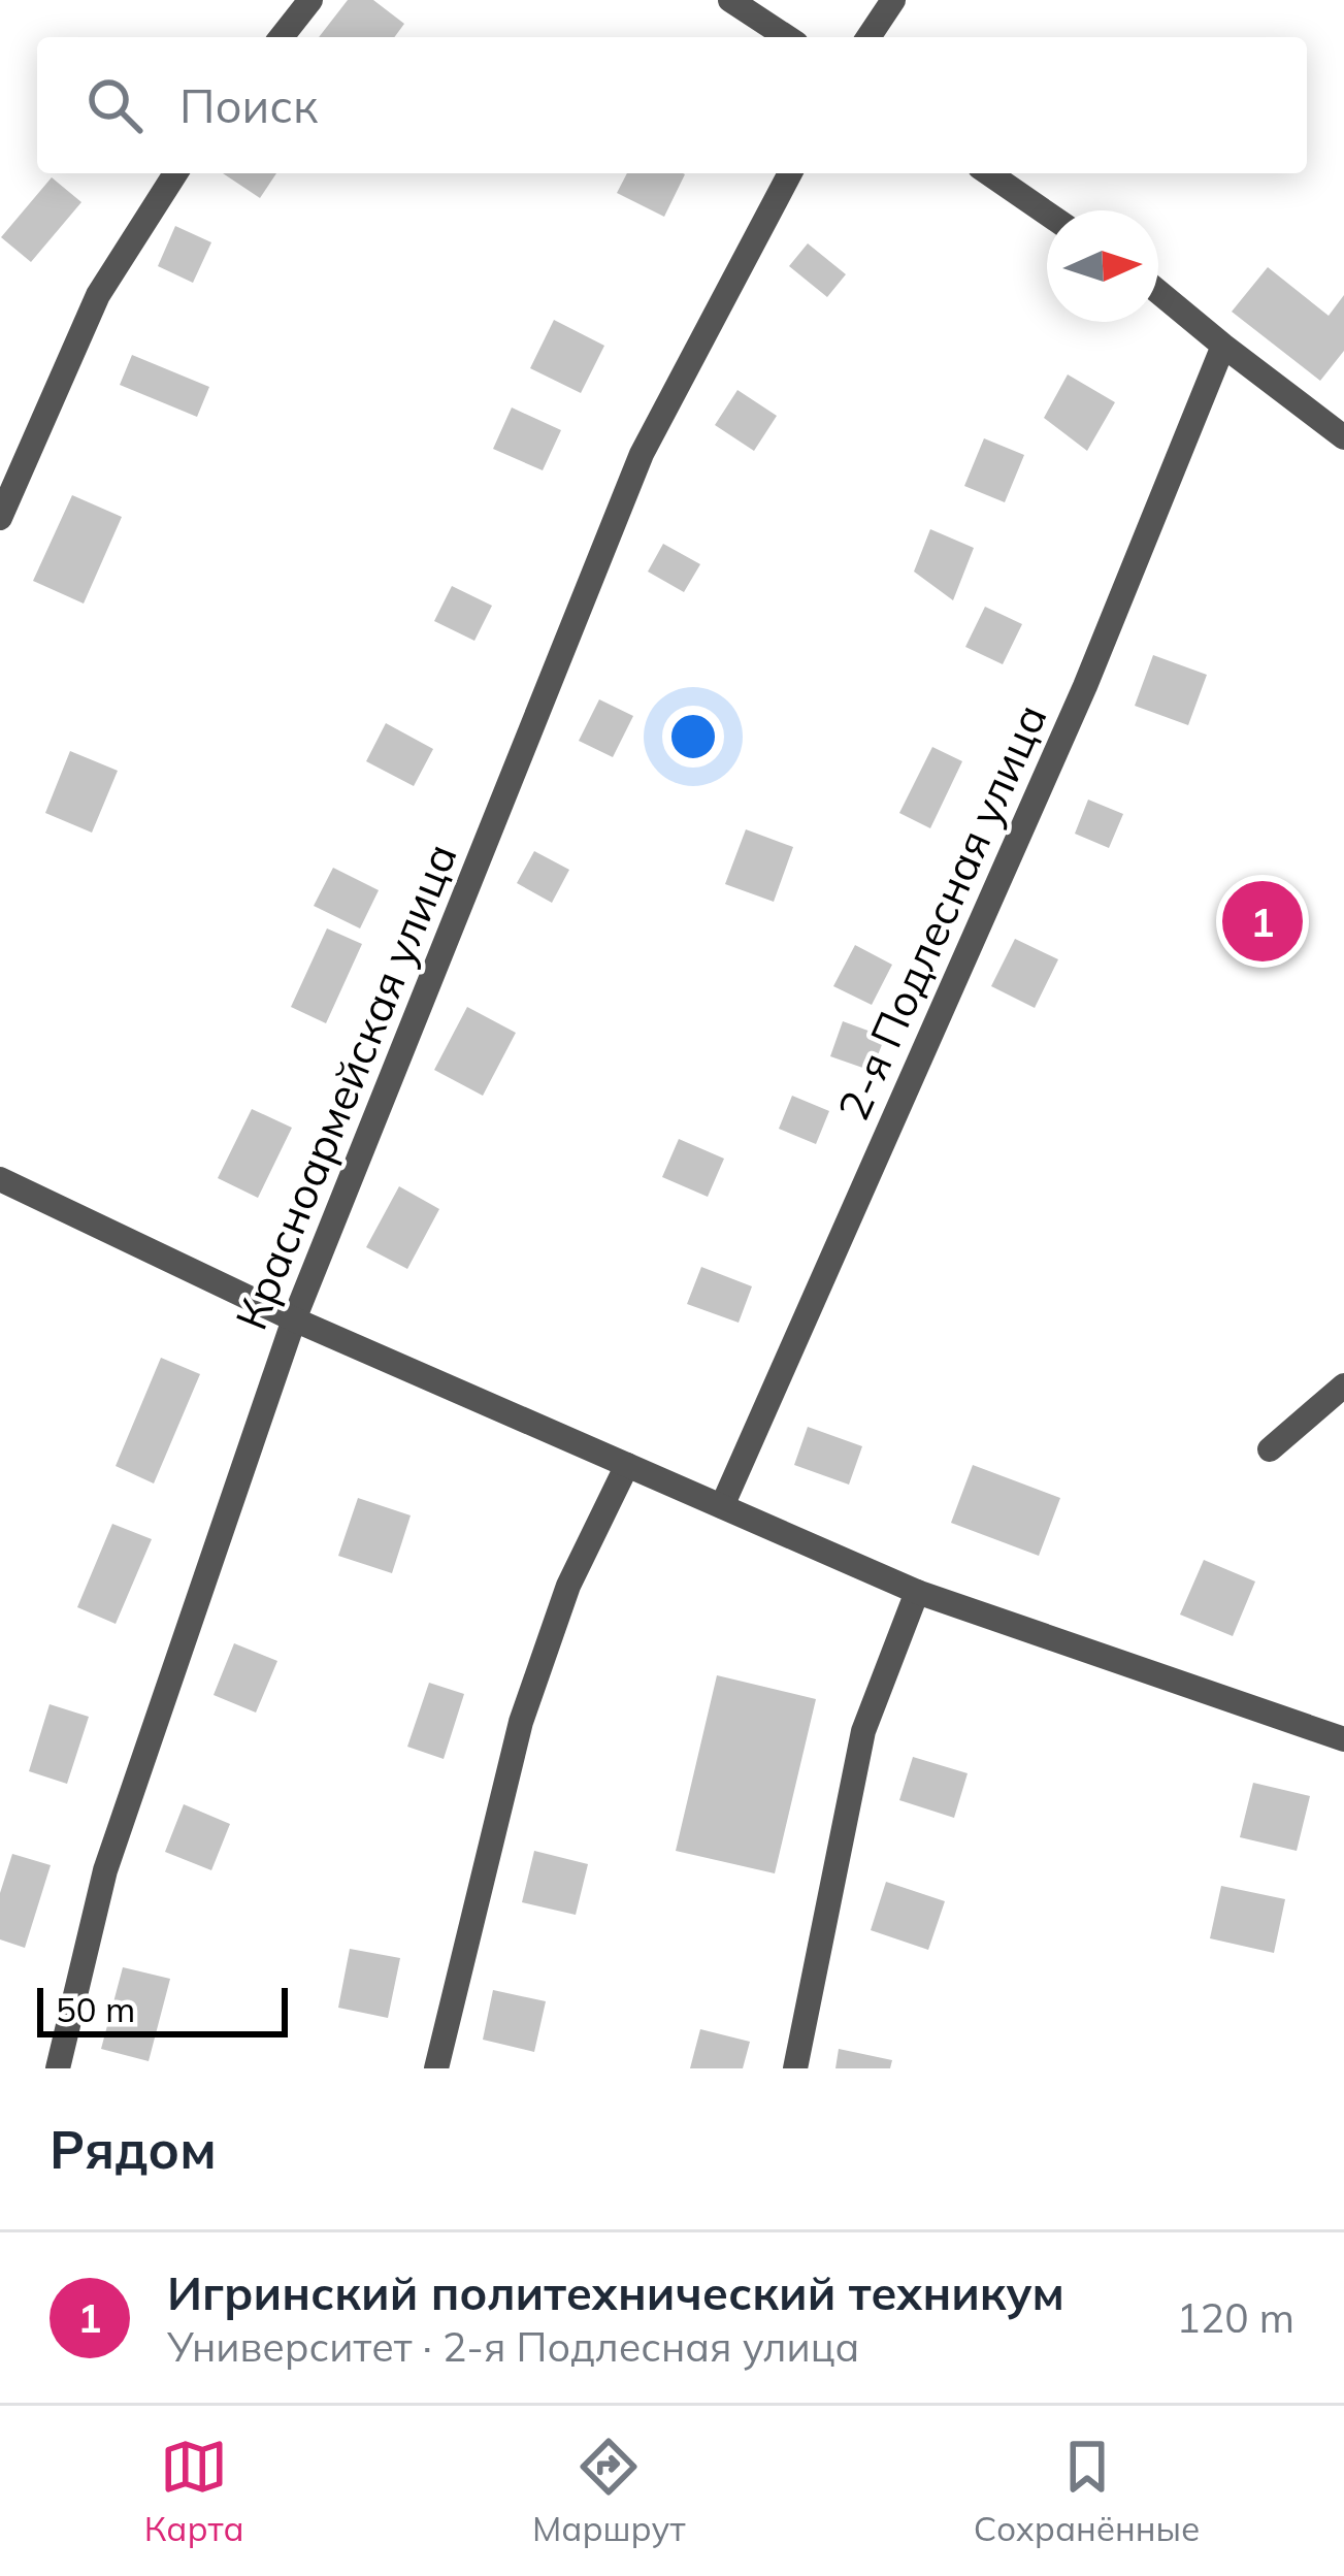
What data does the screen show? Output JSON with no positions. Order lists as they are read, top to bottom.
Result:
{
  "streets": {
    "street": ["2-я Подлесная улица", "Красноармейская улица"]
  },
  "scale_bar": "50 m",
  "north": "right",
  "page": {
    "search": "Поиск",
    "pins": "1",
    "scale": "50 m",
    "heading": "Рядом",
    "list": [
      {
        "mark": "1",
        "name": "Игринский политехнический техникум",
        "note": "Университет · 2-я Подлесная улица",
        "value": "120 m"
      }
    ],
    "nav": ["Карта", "Маршрут", "Сохранённые"]
  }
}
